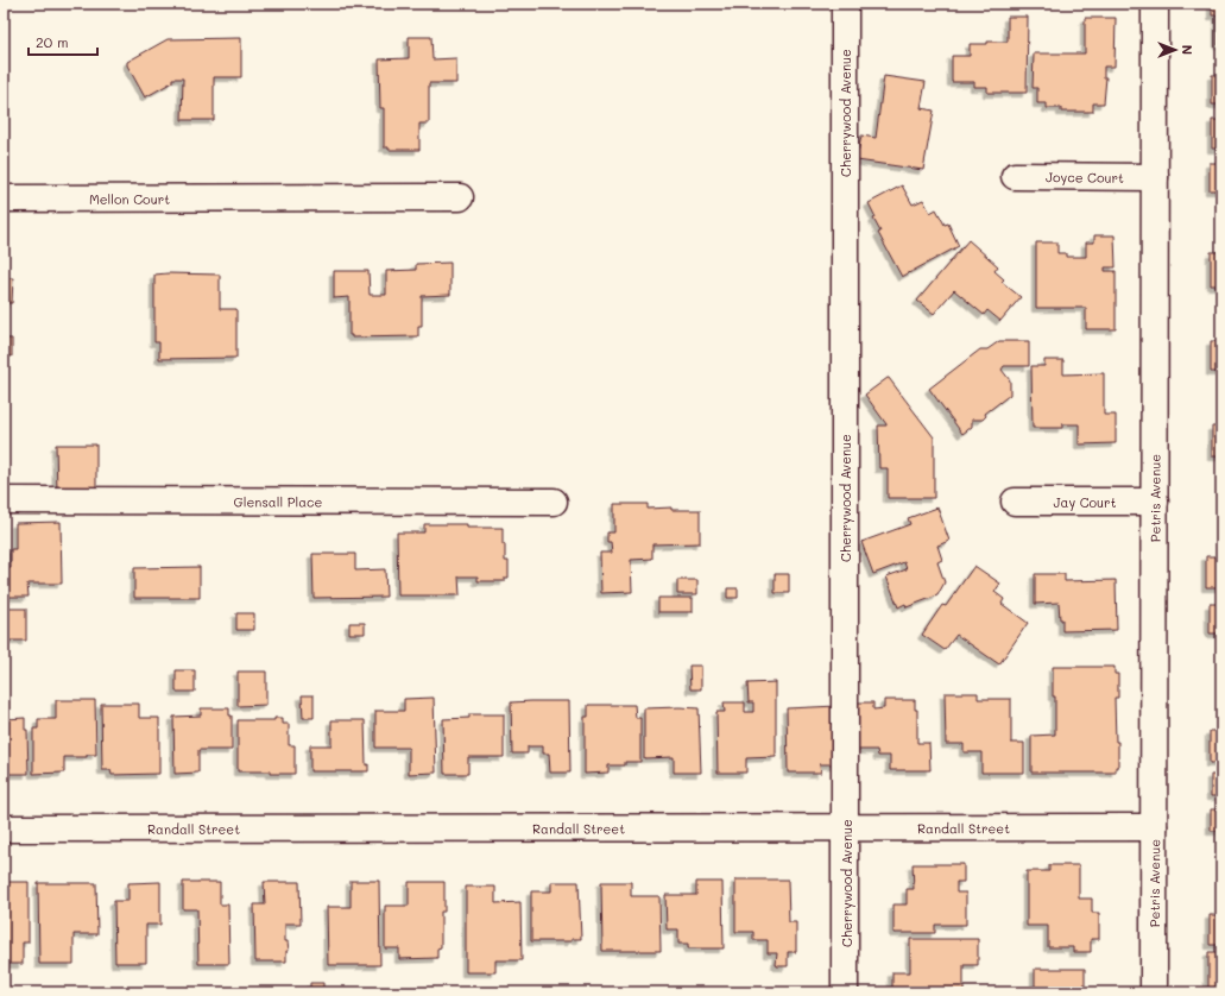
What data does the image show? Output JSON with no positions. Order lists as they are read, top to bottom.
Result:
{
  "streets": {
    "street": [
      "Cherrywood Avenue",
      "Joyce Court",
      "Mellon Court",
      "Petris Avenue",
      "Glensall Place",
      "Jay Court",
      "Randall Street"
    ]
  },
  "crossings": [
    ["Cherrywood Avenue", "Randall Street"],
    ["Joyce Court", "Petris Avenue"],
    ["Petris Avenue", "Jay Court"],
    ["Petris Avenue", "Randall Street"]
  ],
  "scale_bar": "20 m",
  "north": "right"
}
